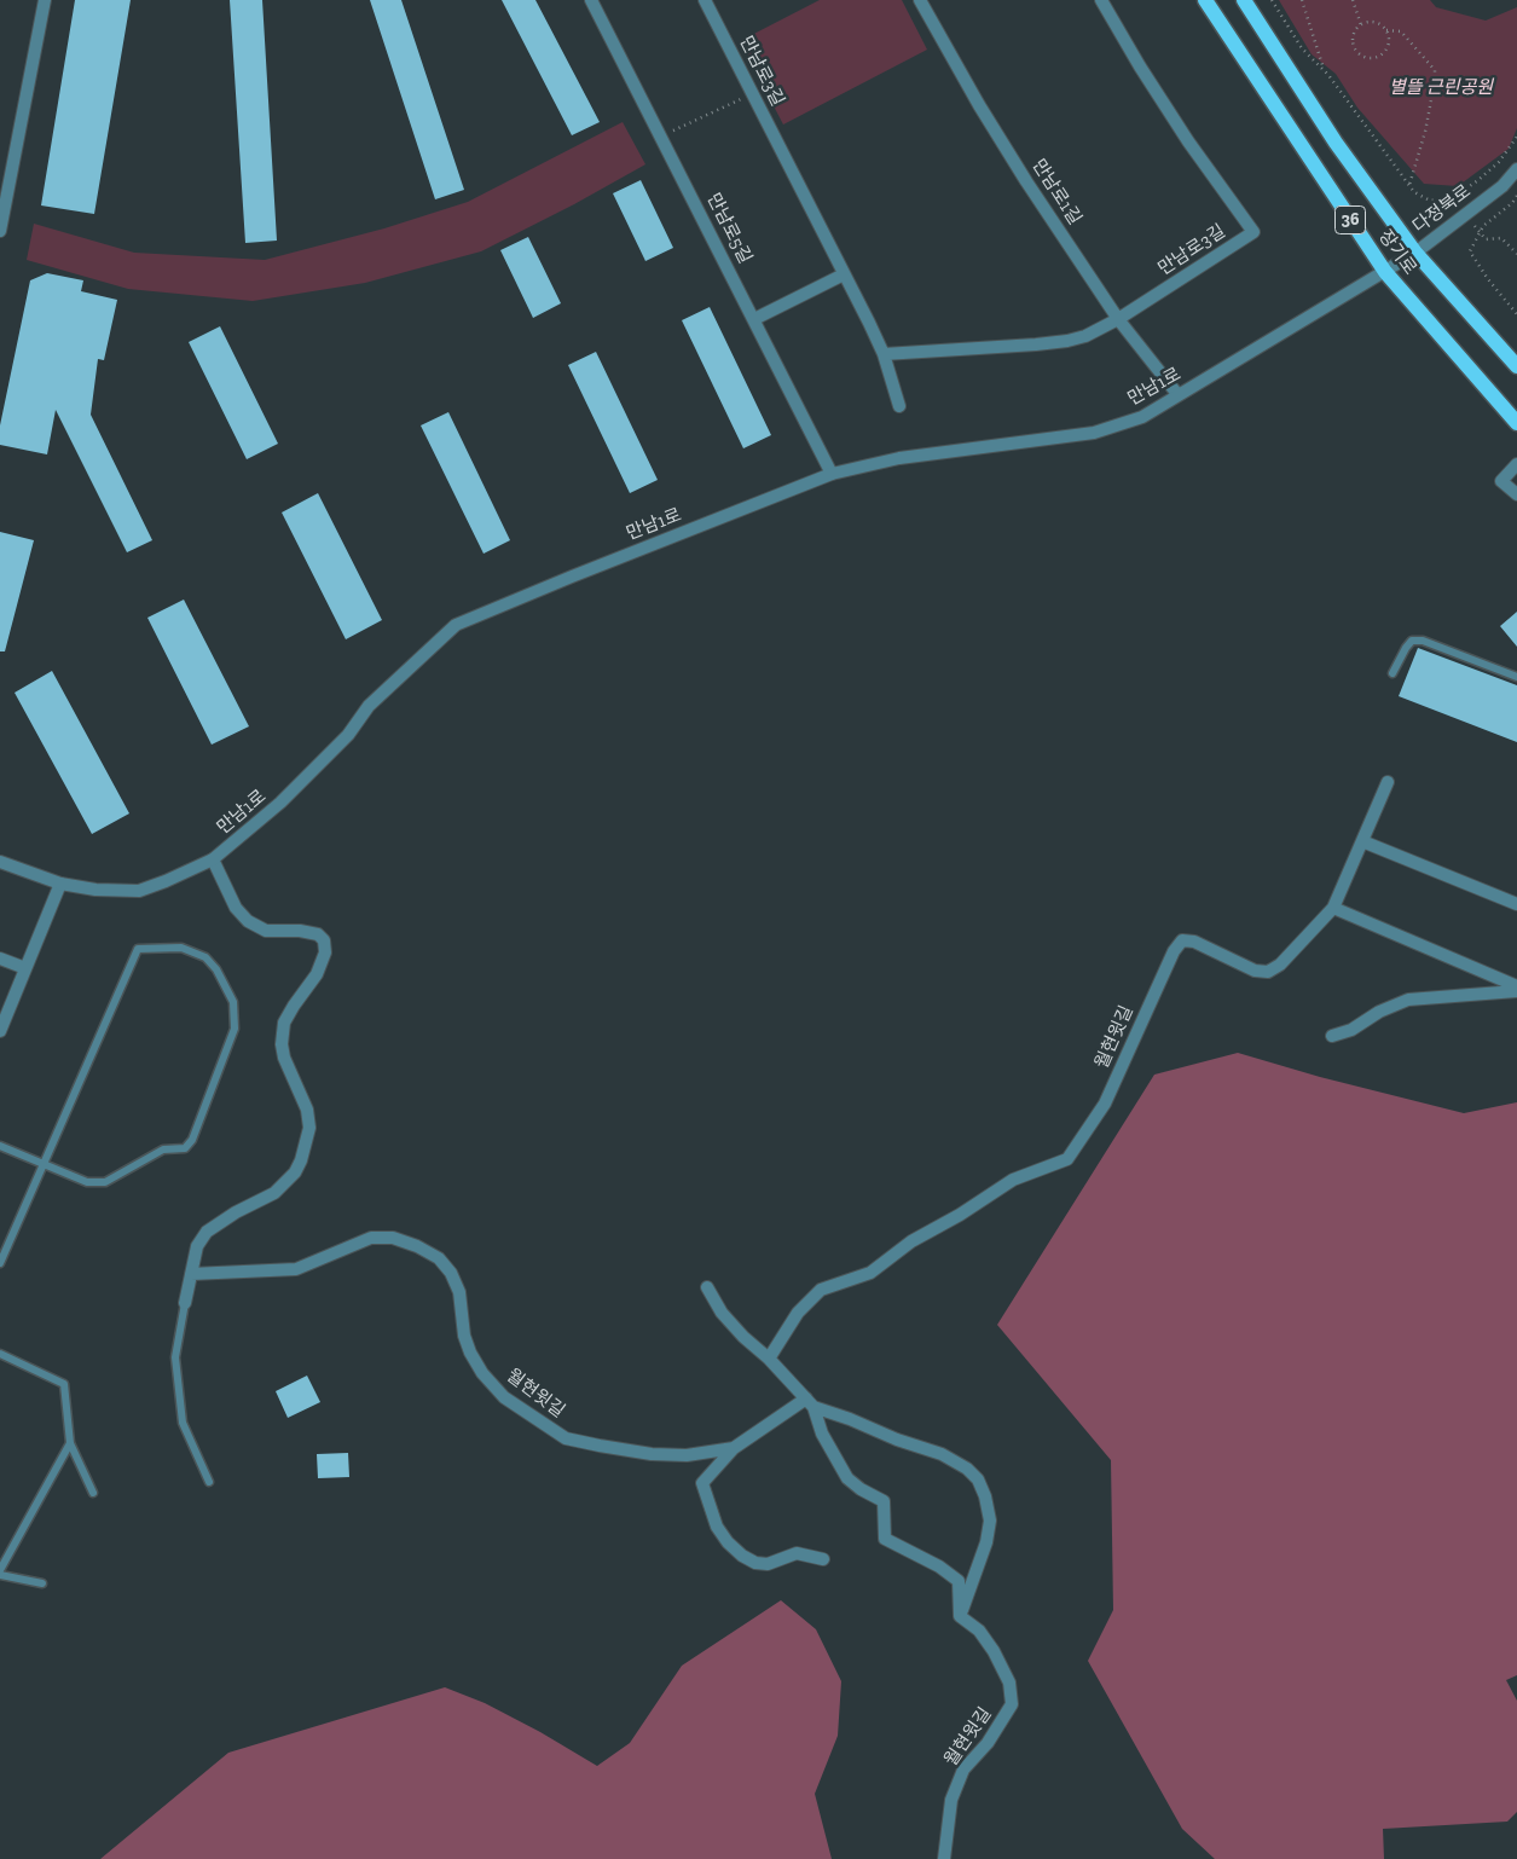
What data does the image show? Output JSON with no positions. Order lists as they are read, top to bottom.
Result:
{
  "streets": {
    "main road": ["36", "장기로"],
    "street": [
      "만남로3길",
      "만남로1길",
      "다정북로",
      "만남로5길",
      "만남1로",
      "월현윗길"
    ]
  },
  "crossings": [
    ["만남로3길", "만남로1길"],
    ["만남로1길", "만남1로"],
    ["다정북로", "장기로"],
    ["다정북로", "만남1로"],
    ["만남로5길", "만남1로"],
    ["장기로", "만남1로"]
  ],
  "parks": ["별뜰 근린공원"]
}
